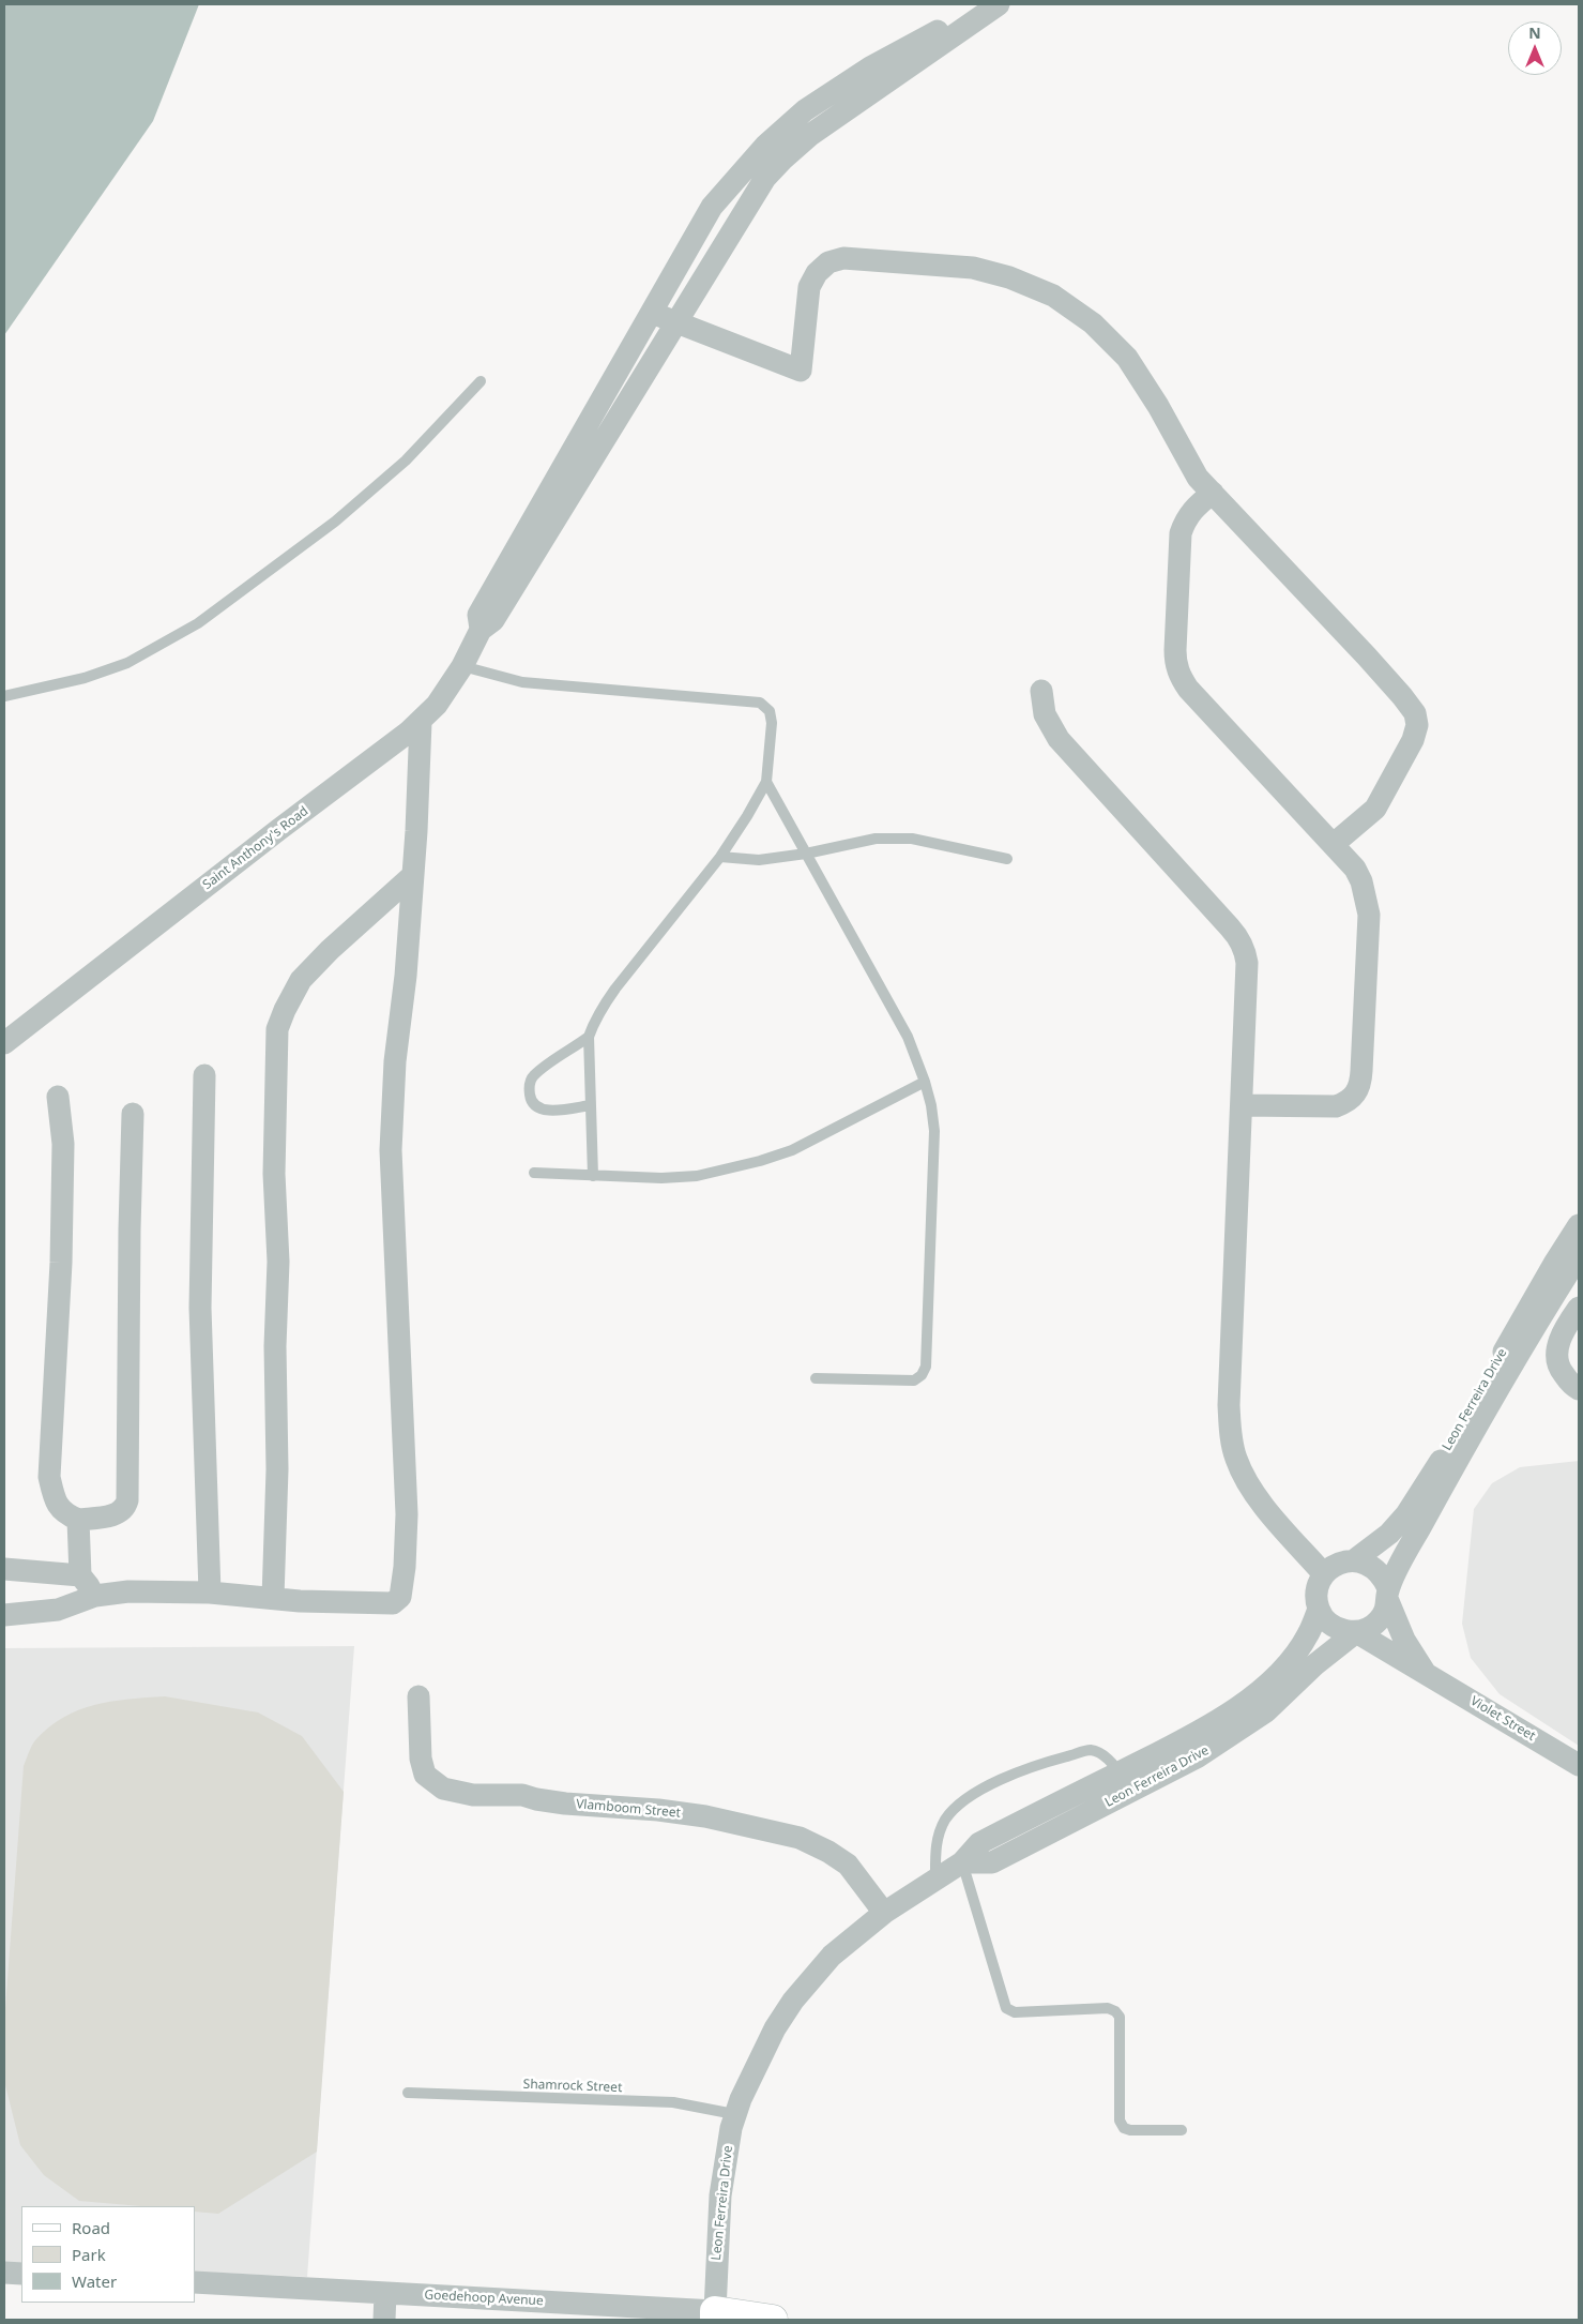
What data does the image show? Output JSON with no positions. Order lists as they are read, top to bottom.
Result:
{
  "streets": {
    "street": [
      "Saint Anthony's Road",
      "Leon Ferreira Drive",
      "Violet Street",
      "Vlamboom Street",
      "Goedehoop Avenue"
    ],
    "lane": ["Shamrock Street"]
  },
  "crossings": [
    ["Leon Ferreira Drive", "Violet Street"],
    ["Leon Ferreira Drive", "Vlamboom Street"],
    ["Leon Ferreira Drive", "Shamrock Street"],
    ["Leon Ferreira Drive", "Goedehoop Avenue"]
  ],
  "legend": ["Road", "Park", "Water"],
  "north": "top"
}
